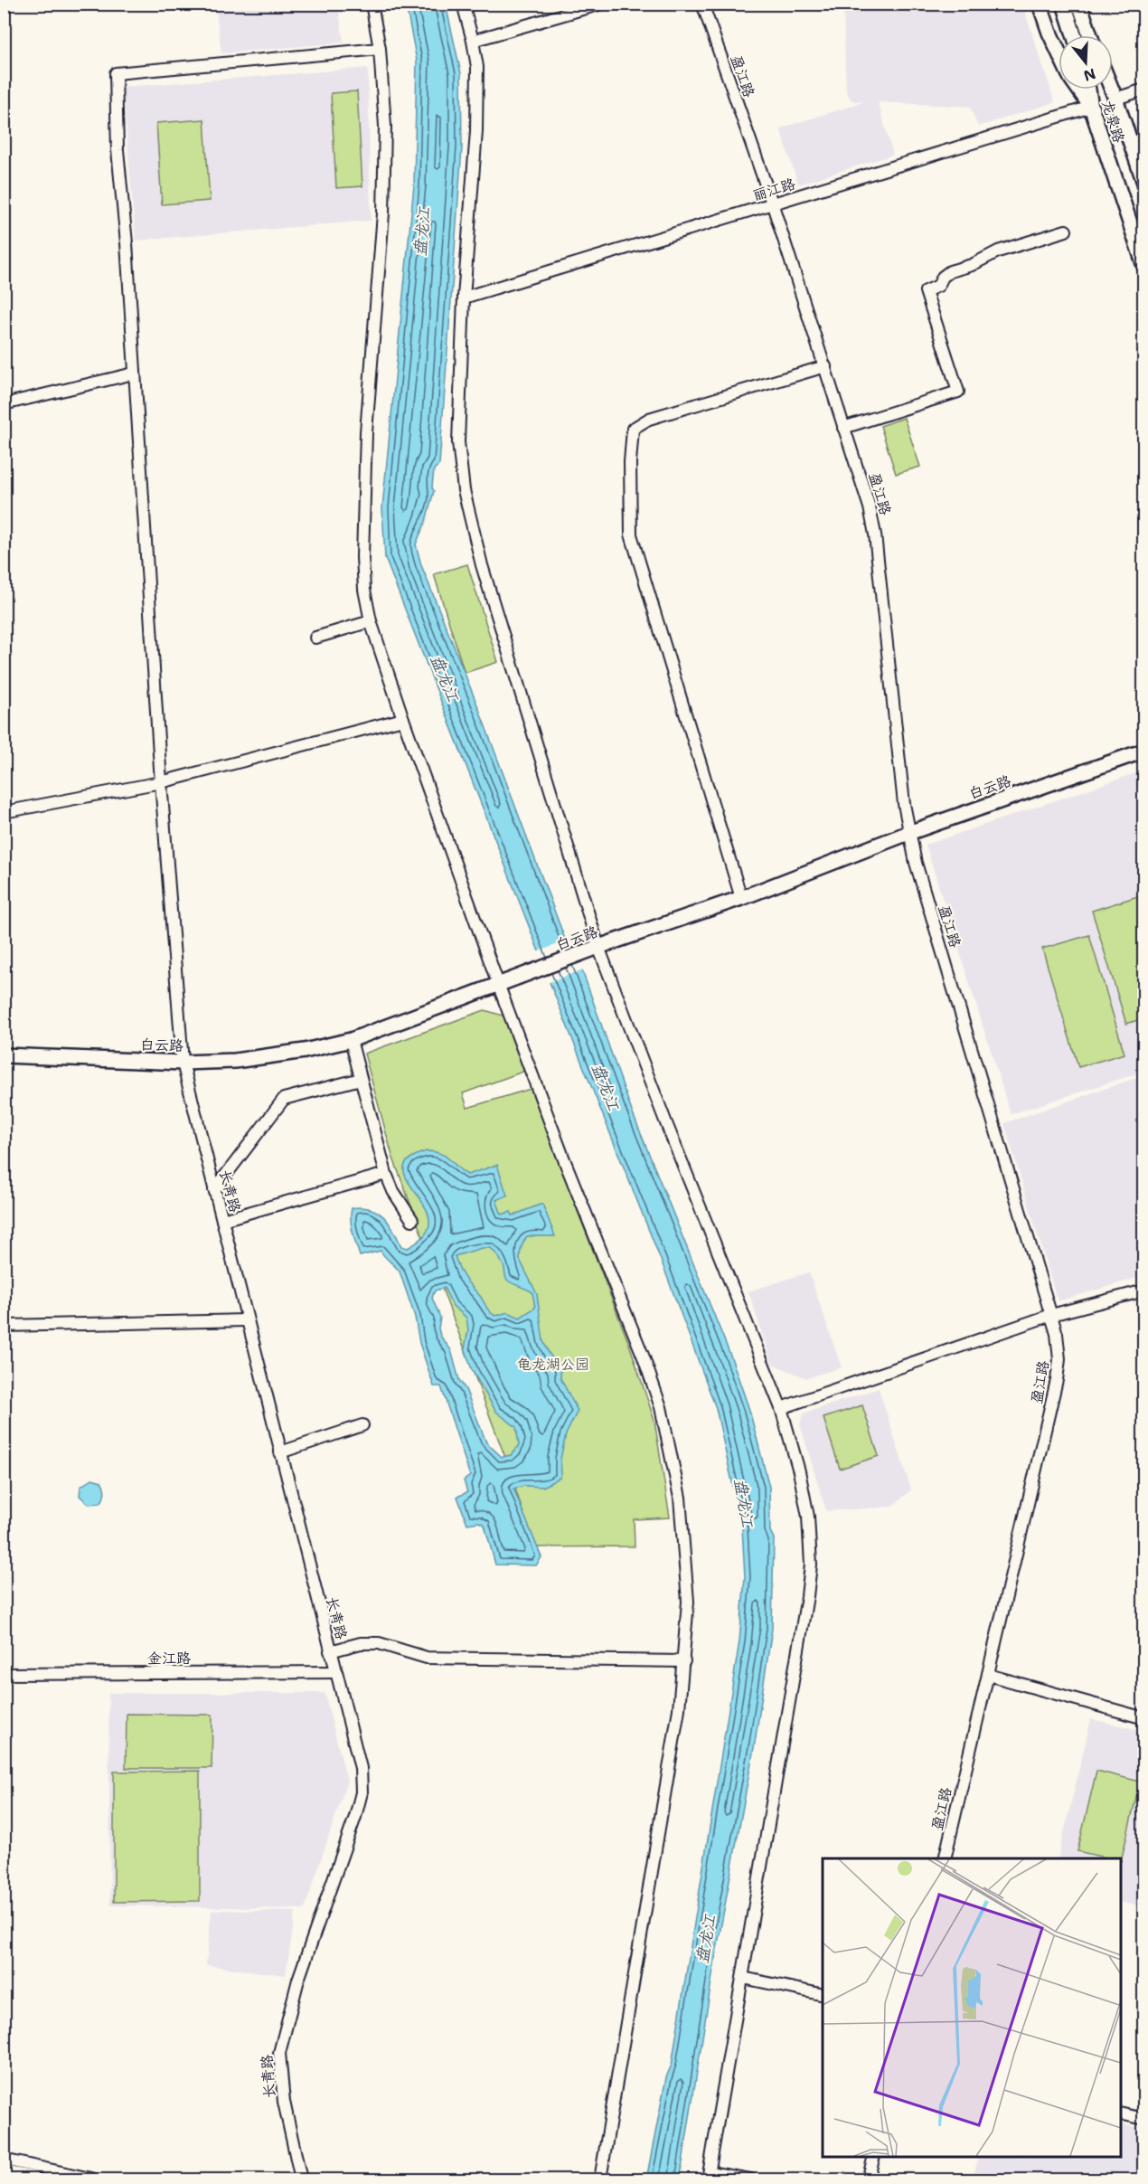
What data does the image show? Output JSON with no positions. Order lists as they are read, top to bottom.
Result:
{
  "streets": {
    "main road": ["龙泉路", "白云路"],
    "street": [
      "盈江路",
      "丽江路",
      "长青路",
      "金江路"
    ]
  },
  "crossings": [
    ["盈江路", "丽江路"],
    ["盈江路", "白云路"],
    ["龙泉路", "丽江路"],
    ["白云路", "长青路"],
    ["长青路", "金江路"]
  ],
  "water": ["盘龙江"],
  "parks": ["龟龙湖公园"],
  "north": "bottom"
}
